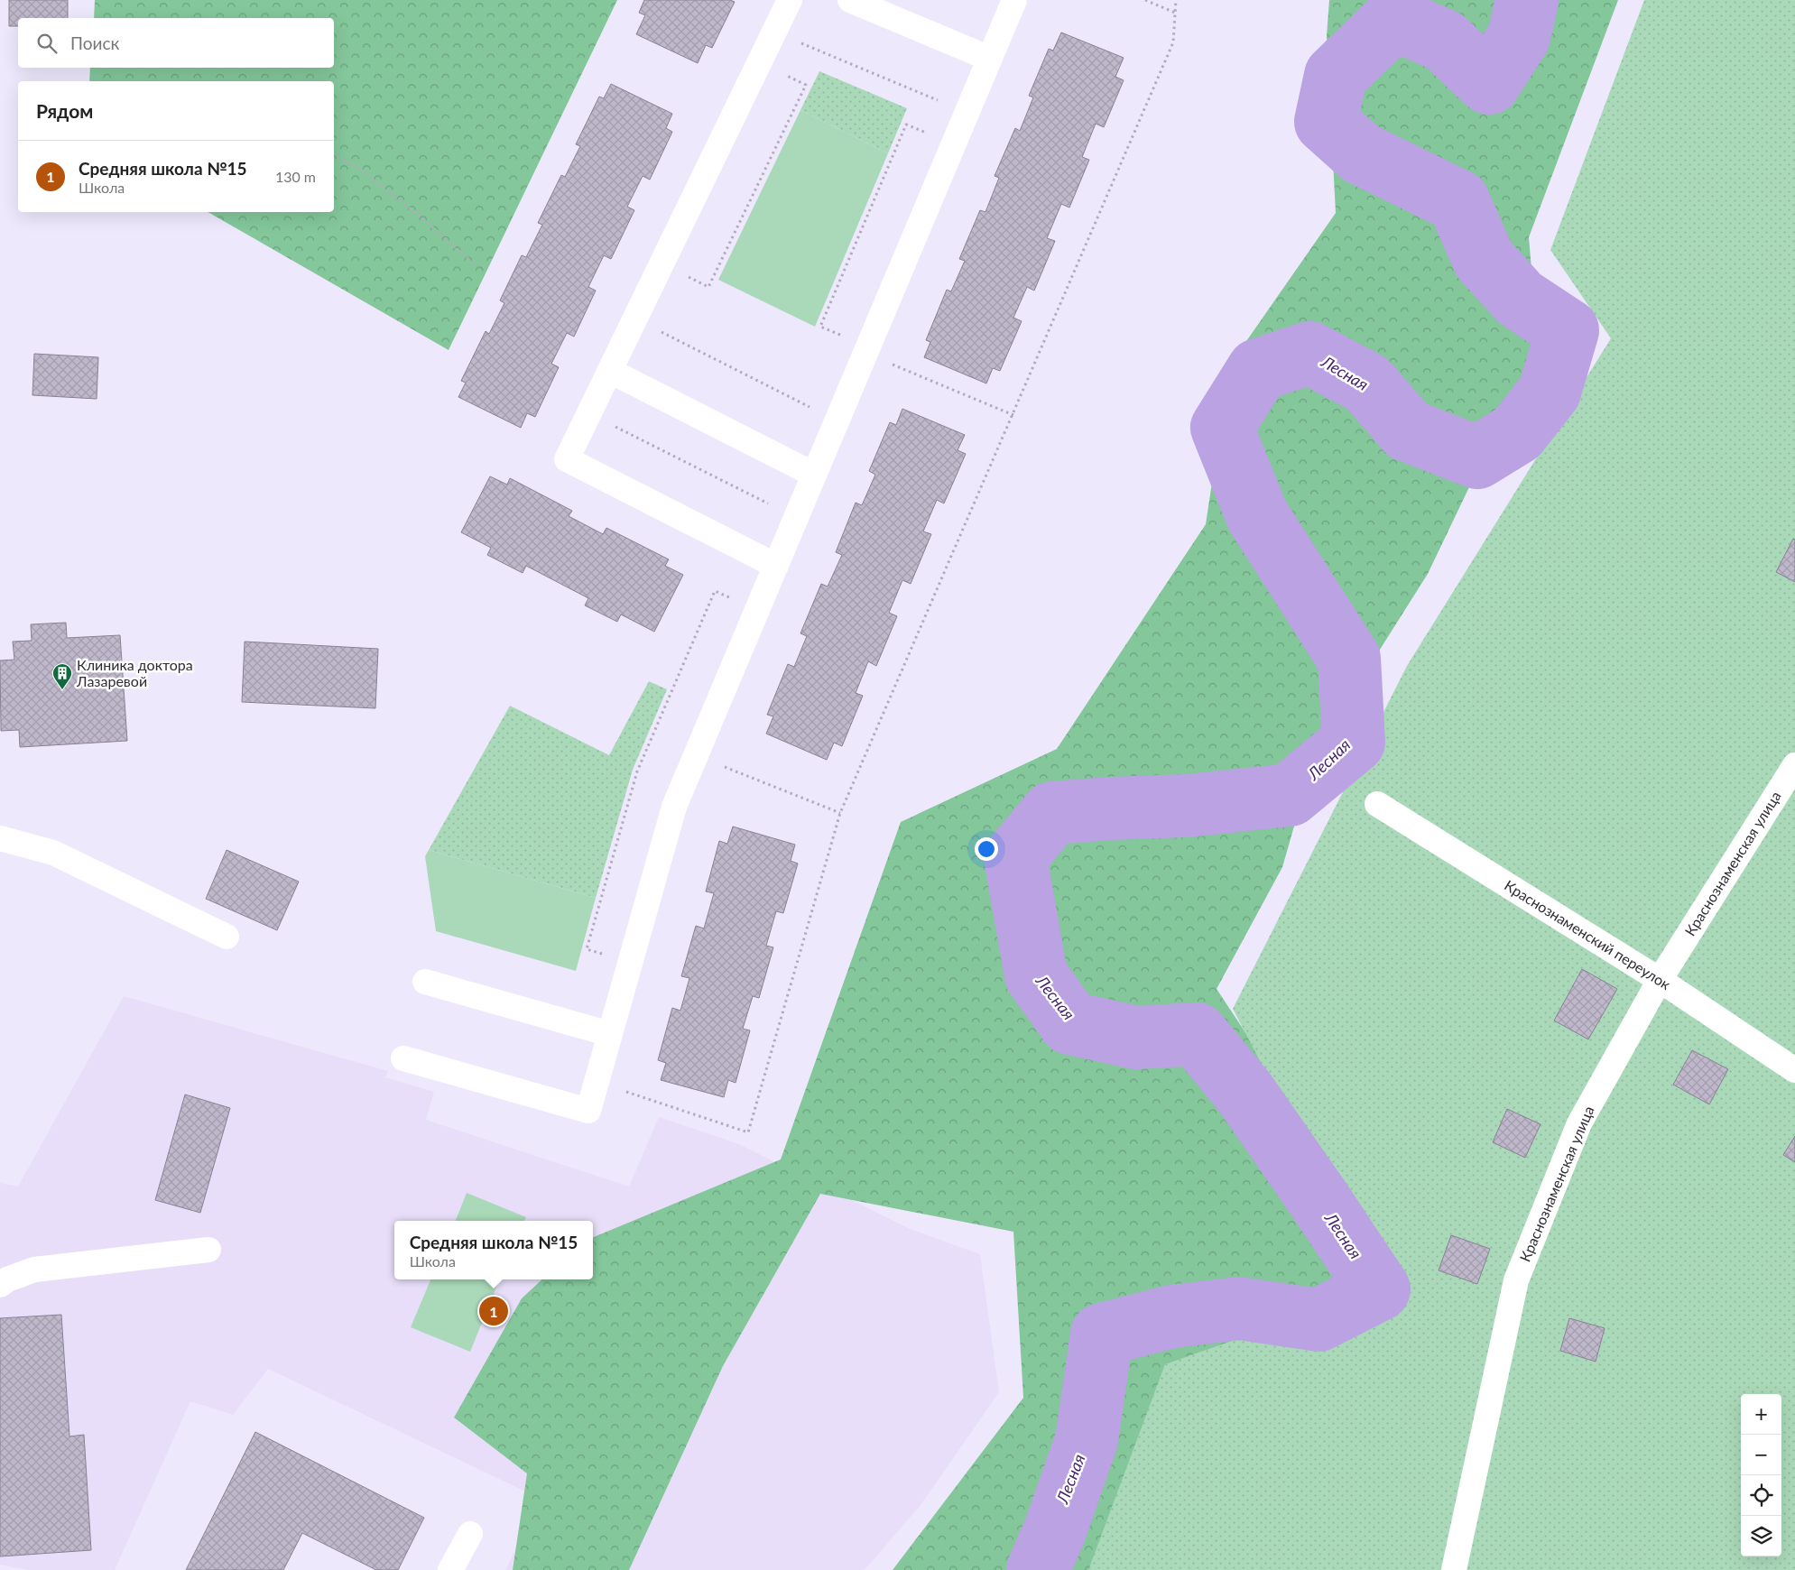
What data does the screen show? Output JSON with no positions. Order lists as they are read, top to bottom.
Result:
{
  "streets": {
    "street": ["Краснознаменская улица", "Краснознаменский переулок"]
  },
  "crossings": [
    ["Краснознаменская улица", "Краснознаменский переулок"]
  ],
  "water": ["Лесная"],
  "places": {
    "building": ["Клиника доктора Лазаревой"]
  },
  "page": {
    "search": "Поиск",
    "heading": "Рядом",
    "list": [
      {
        "mark": "1",
        "name": "Средняя школа №15",
        "note": "Школа",
        "value": "130 m"
      }
    ],
    "popup": ["Средняя школа №15", "Школа"],
    "pins": "1",
    "map_buttons": ["+", "−"]
  }
}
